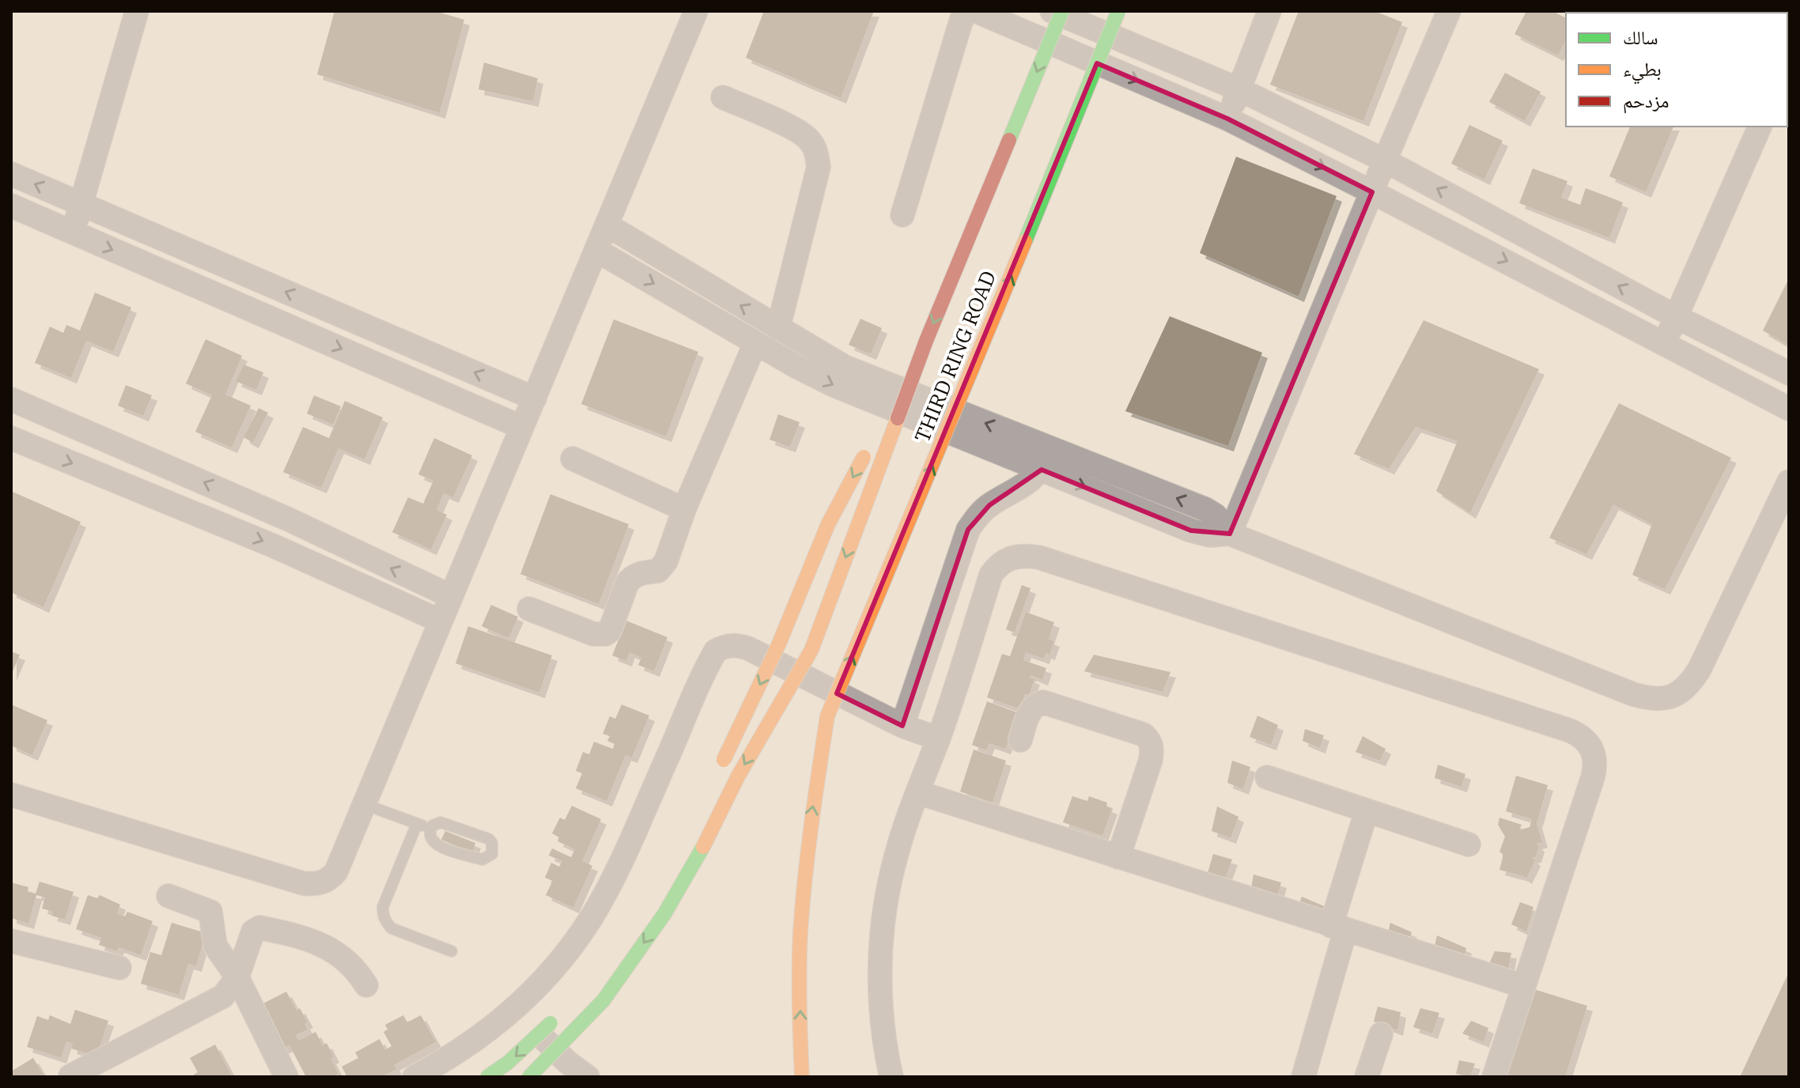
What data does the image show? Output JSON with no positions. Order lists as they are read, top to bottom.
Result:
{
  "streets": {
    "highway": ["THIRD RING ROAD"]
  },
  "legend": ["سالك", "بطيء", "مزدحم"]
}
